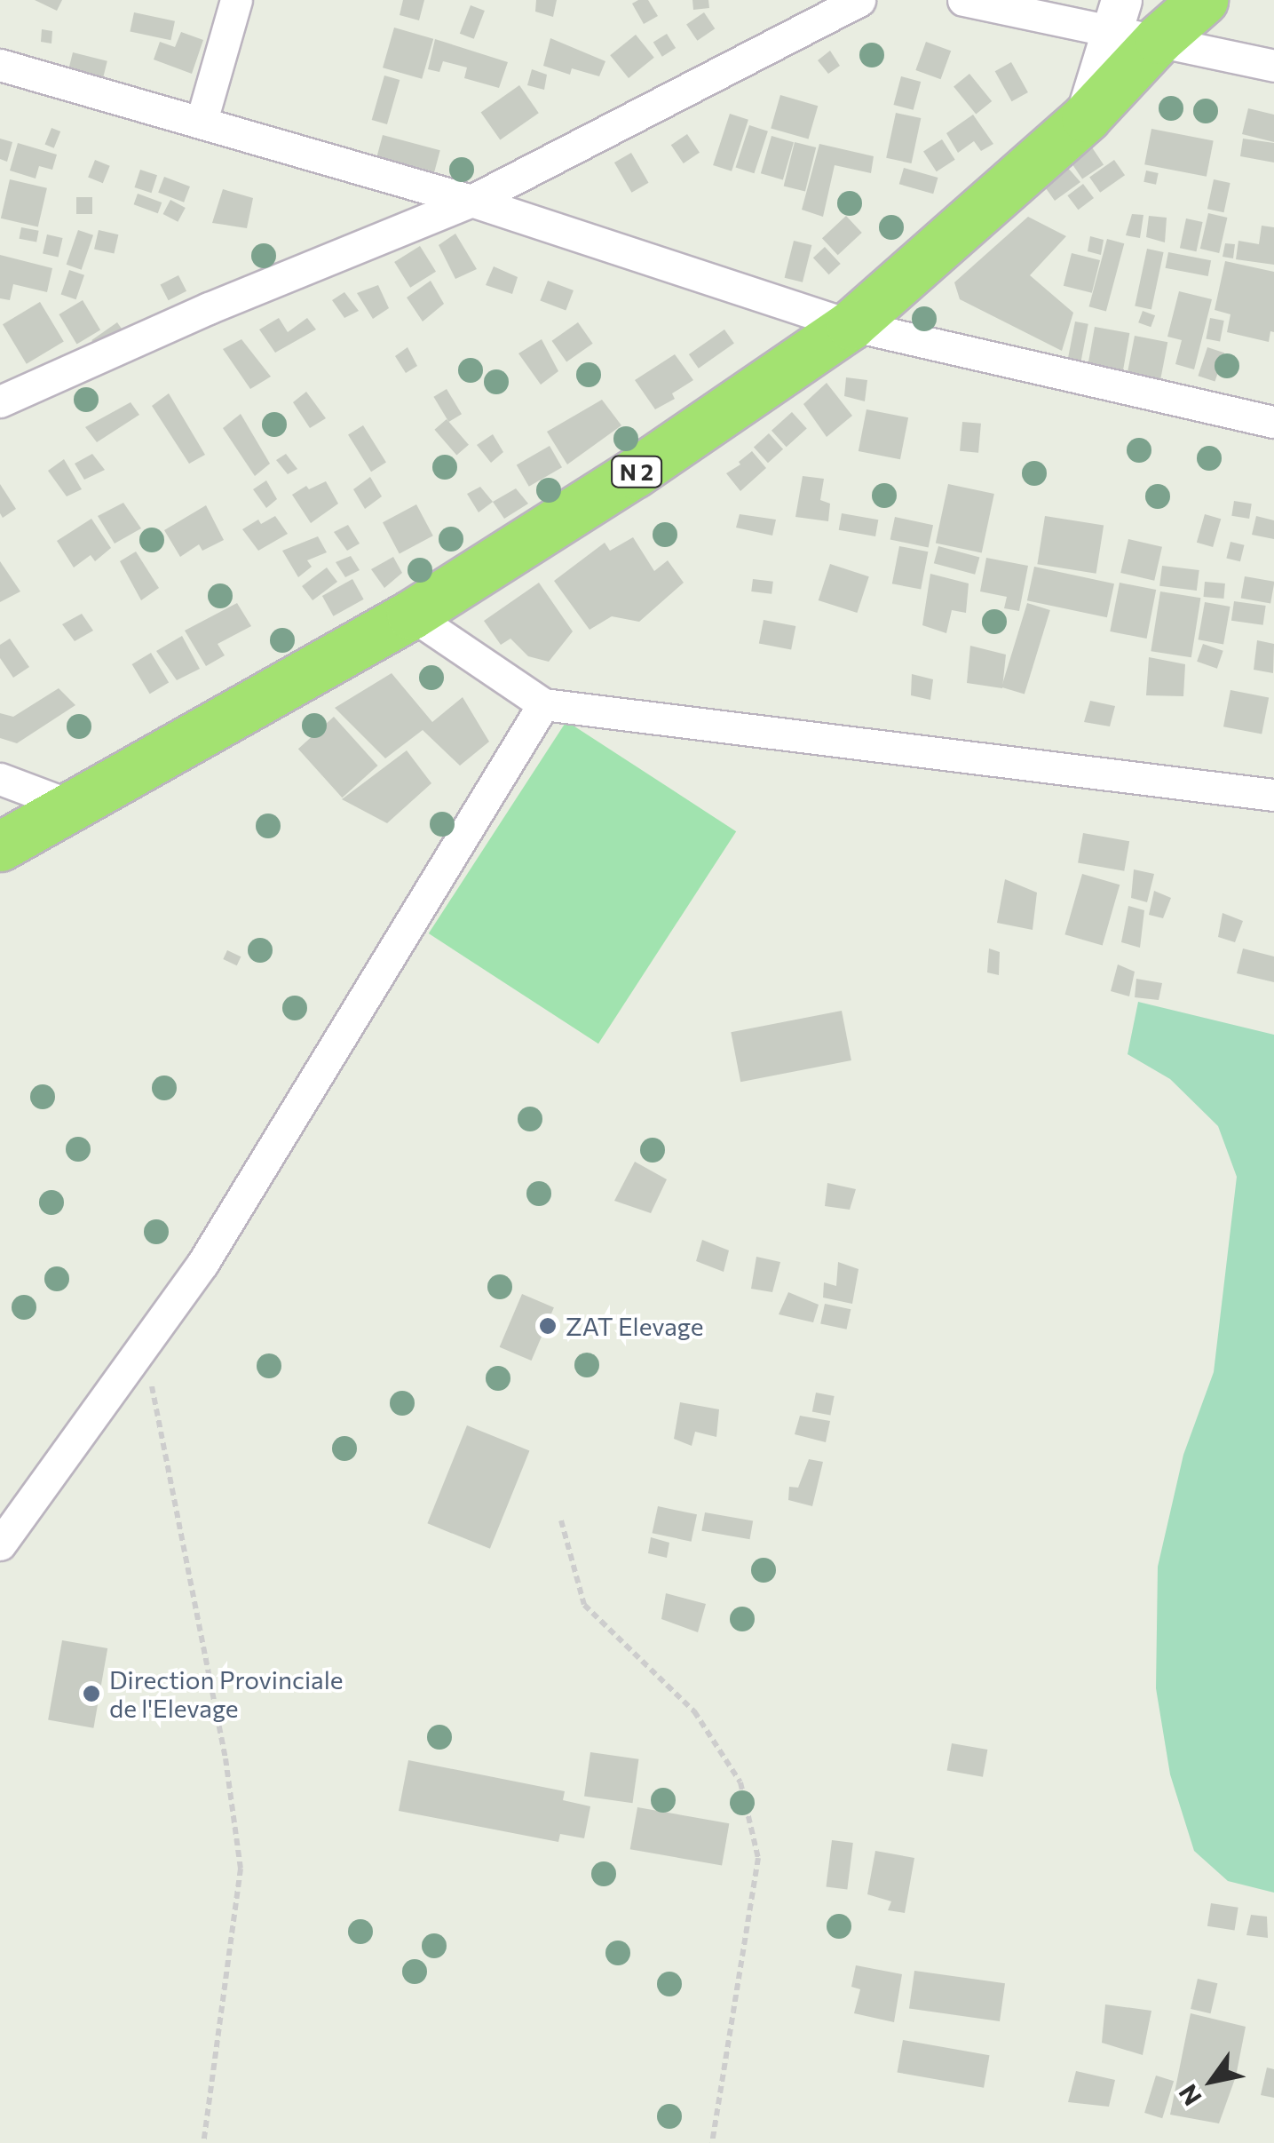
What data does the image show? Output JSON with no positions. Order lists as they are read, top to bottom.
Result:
{
  "streets": {
    "main road": ["N 2"]
  },
  "places": ["ZAT Elevage", "Direction Provinciale de l'Elevage"],
  "north": "bottom left"
}
